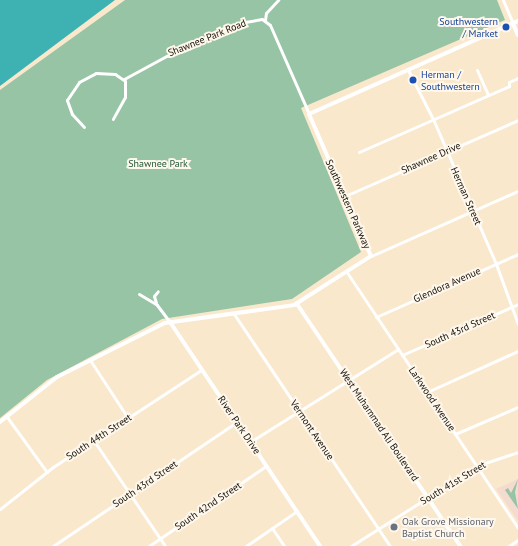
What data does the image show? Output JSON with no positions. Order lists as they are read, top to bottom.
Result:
{
  "streets": {
    "street": [
      "Shawnee Park Road",
      "Shawnee Drive",
      "Herman Street",
      "Southwestern Parkway",
      "Glendora Avenue",
      "South 43rd Street",
      "Larkwood Avenue",
      "River Park Drive",
      "West Muhammad Ali Boulevard",
      "Vermont Avenue",
      "South 44th Street",
      "South 41st Street",
      "South 42nd Street"
    ]
  },
  "crossings": [
    ["Shawnee Drive", "Herman Street"],
    ["Shawnee Drive", "Southwestern Parkway"],
    ["Herman Street", "Glendora Avenue"],
    ["Herman Street", "South 43rd Street"],
    ["Southwestern Parkway", "Larkwood Avenue"],
    ["Southwestern Parkway", "River Park Drive"],
    ["Southwestern Parkway", "West Muhammad Ali Boulevard"],
    ["Southwestern Parkway", "Vermont Avenue"],
    ["Glendora Avenue", "Larkwood Avenue"],
    ["South 43rd Street", "Larkwood Avenue"],
    ["South 43rd Street", "River Park Drive"],
    ["Larkwood Avenue", "South 41st Street"],
    ["River Park Drive", "South 44th Street"],
    ["River Park Drive", "South 42nd Street"],
    ["West Muhammad Ali Boulevard", "South 41st Street"],
    ["Vermont Avenue", "South 41st Street"]
  ],
  "parks": ["Shawnee Park"],
  "places": ["Southwestern / Market", "Herman / Southwestern", "Oak Grove Missionary Baptist Church"]
}
